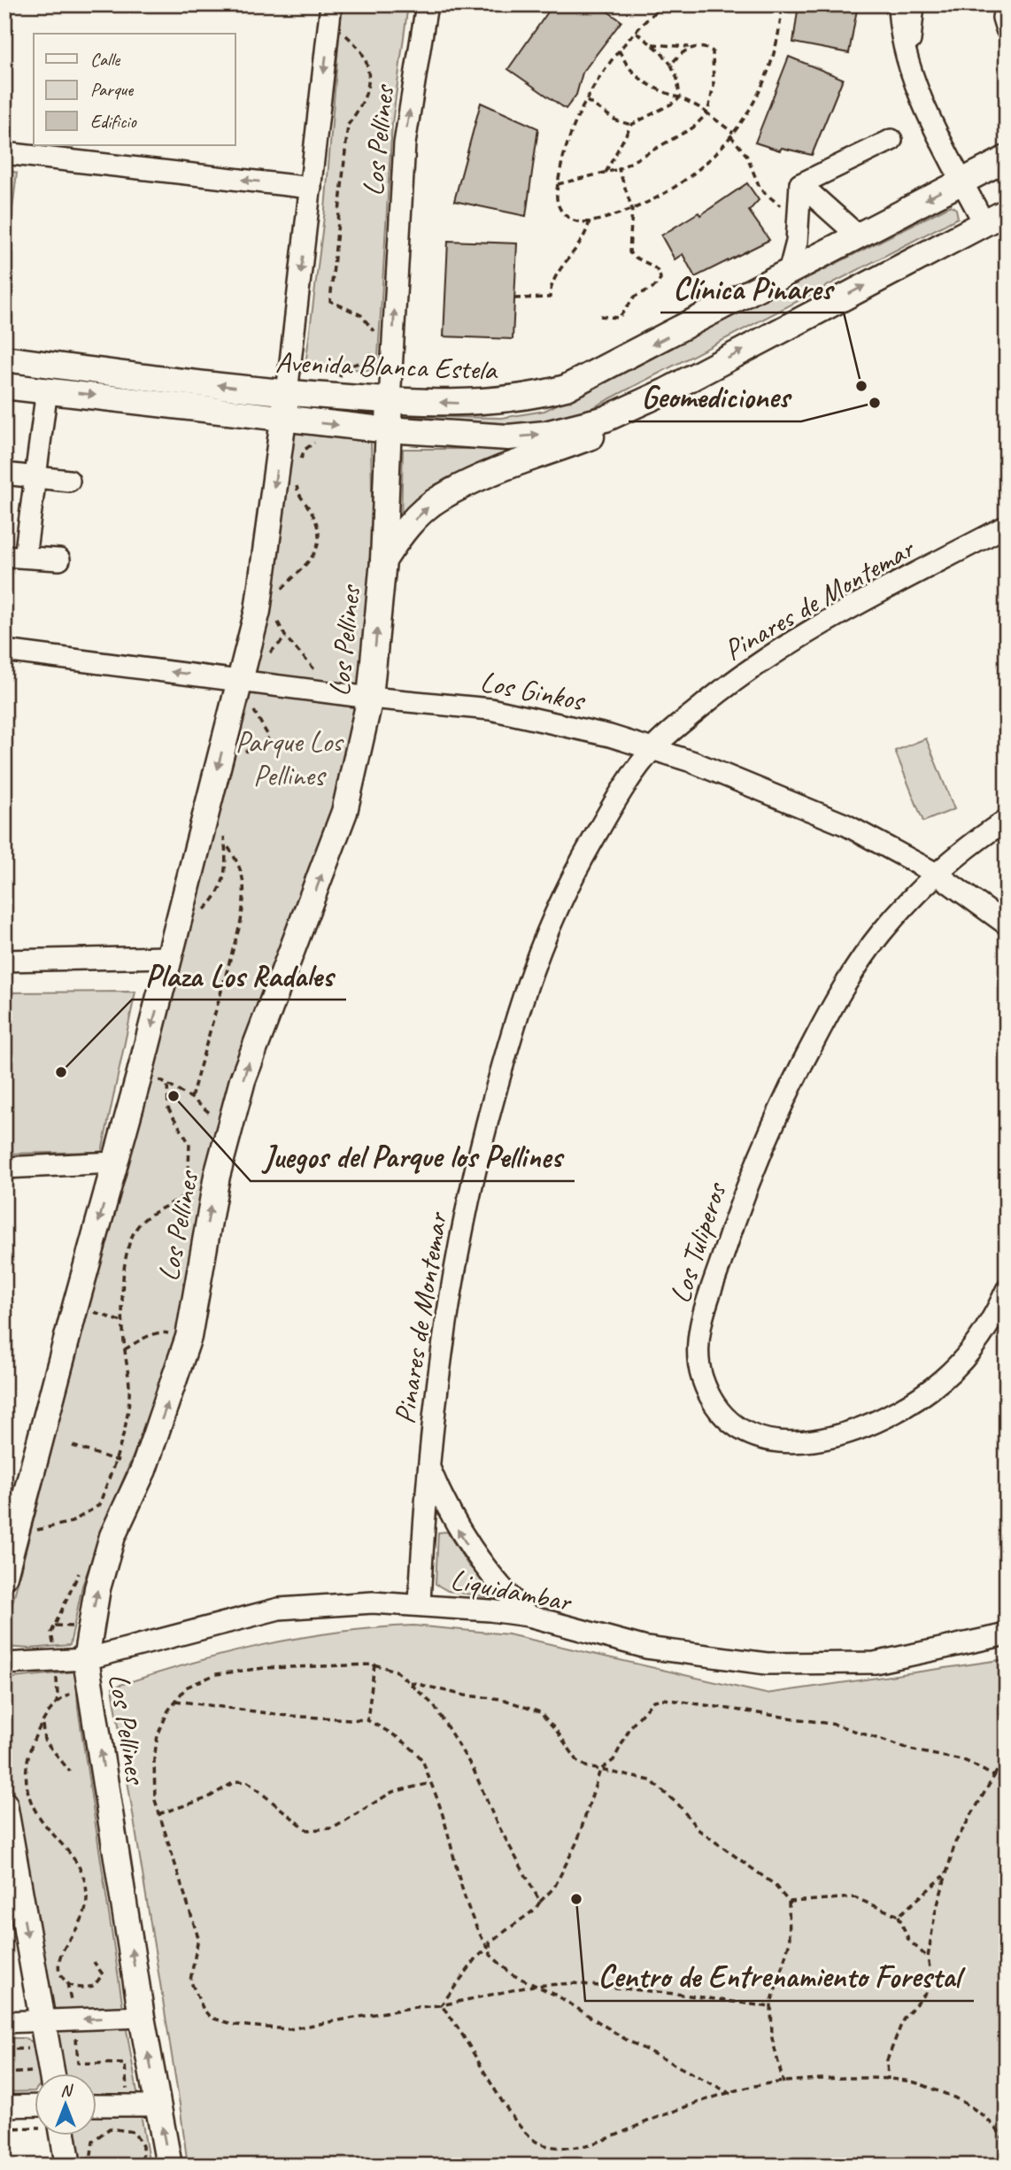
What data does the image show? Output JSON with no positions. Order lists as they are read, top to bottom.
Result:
{
  "streets": {
    "main road": ["Los Pellines", "Avenida Blanca Estela"],
    "street": [
      "Pinares de Montemar",
      "Los Ginkos",
      "Los Tuliperos",
      "Liquidambar"
    ]
  },
  "crossings": [
    ["Los Pellines", "Avenida Blanca Estela"],
    ["Los Pellines", "Los Ginkos"],
    ["Los Pellines", "Liquidambar"],
    ["Pinares de Montemar", "Los Ginkos"],
    ["Pinares de Montemar", "Liquidambar"],
    ["Los Ginkos", "Los Tuliperos"]
  ],
  "parks": ["Parque Los Pellines"],
  "places": [
    "Clínica Pinares",
    "Geomediciones",
    "Plaza Los Radales",
    "Juegos del Parque los Pellines",
    "Centro de Entrenamiento Forestal"
  ],
  "legend": ["Calle", "Parque", "Edificio"],
  "north": "top"
}
